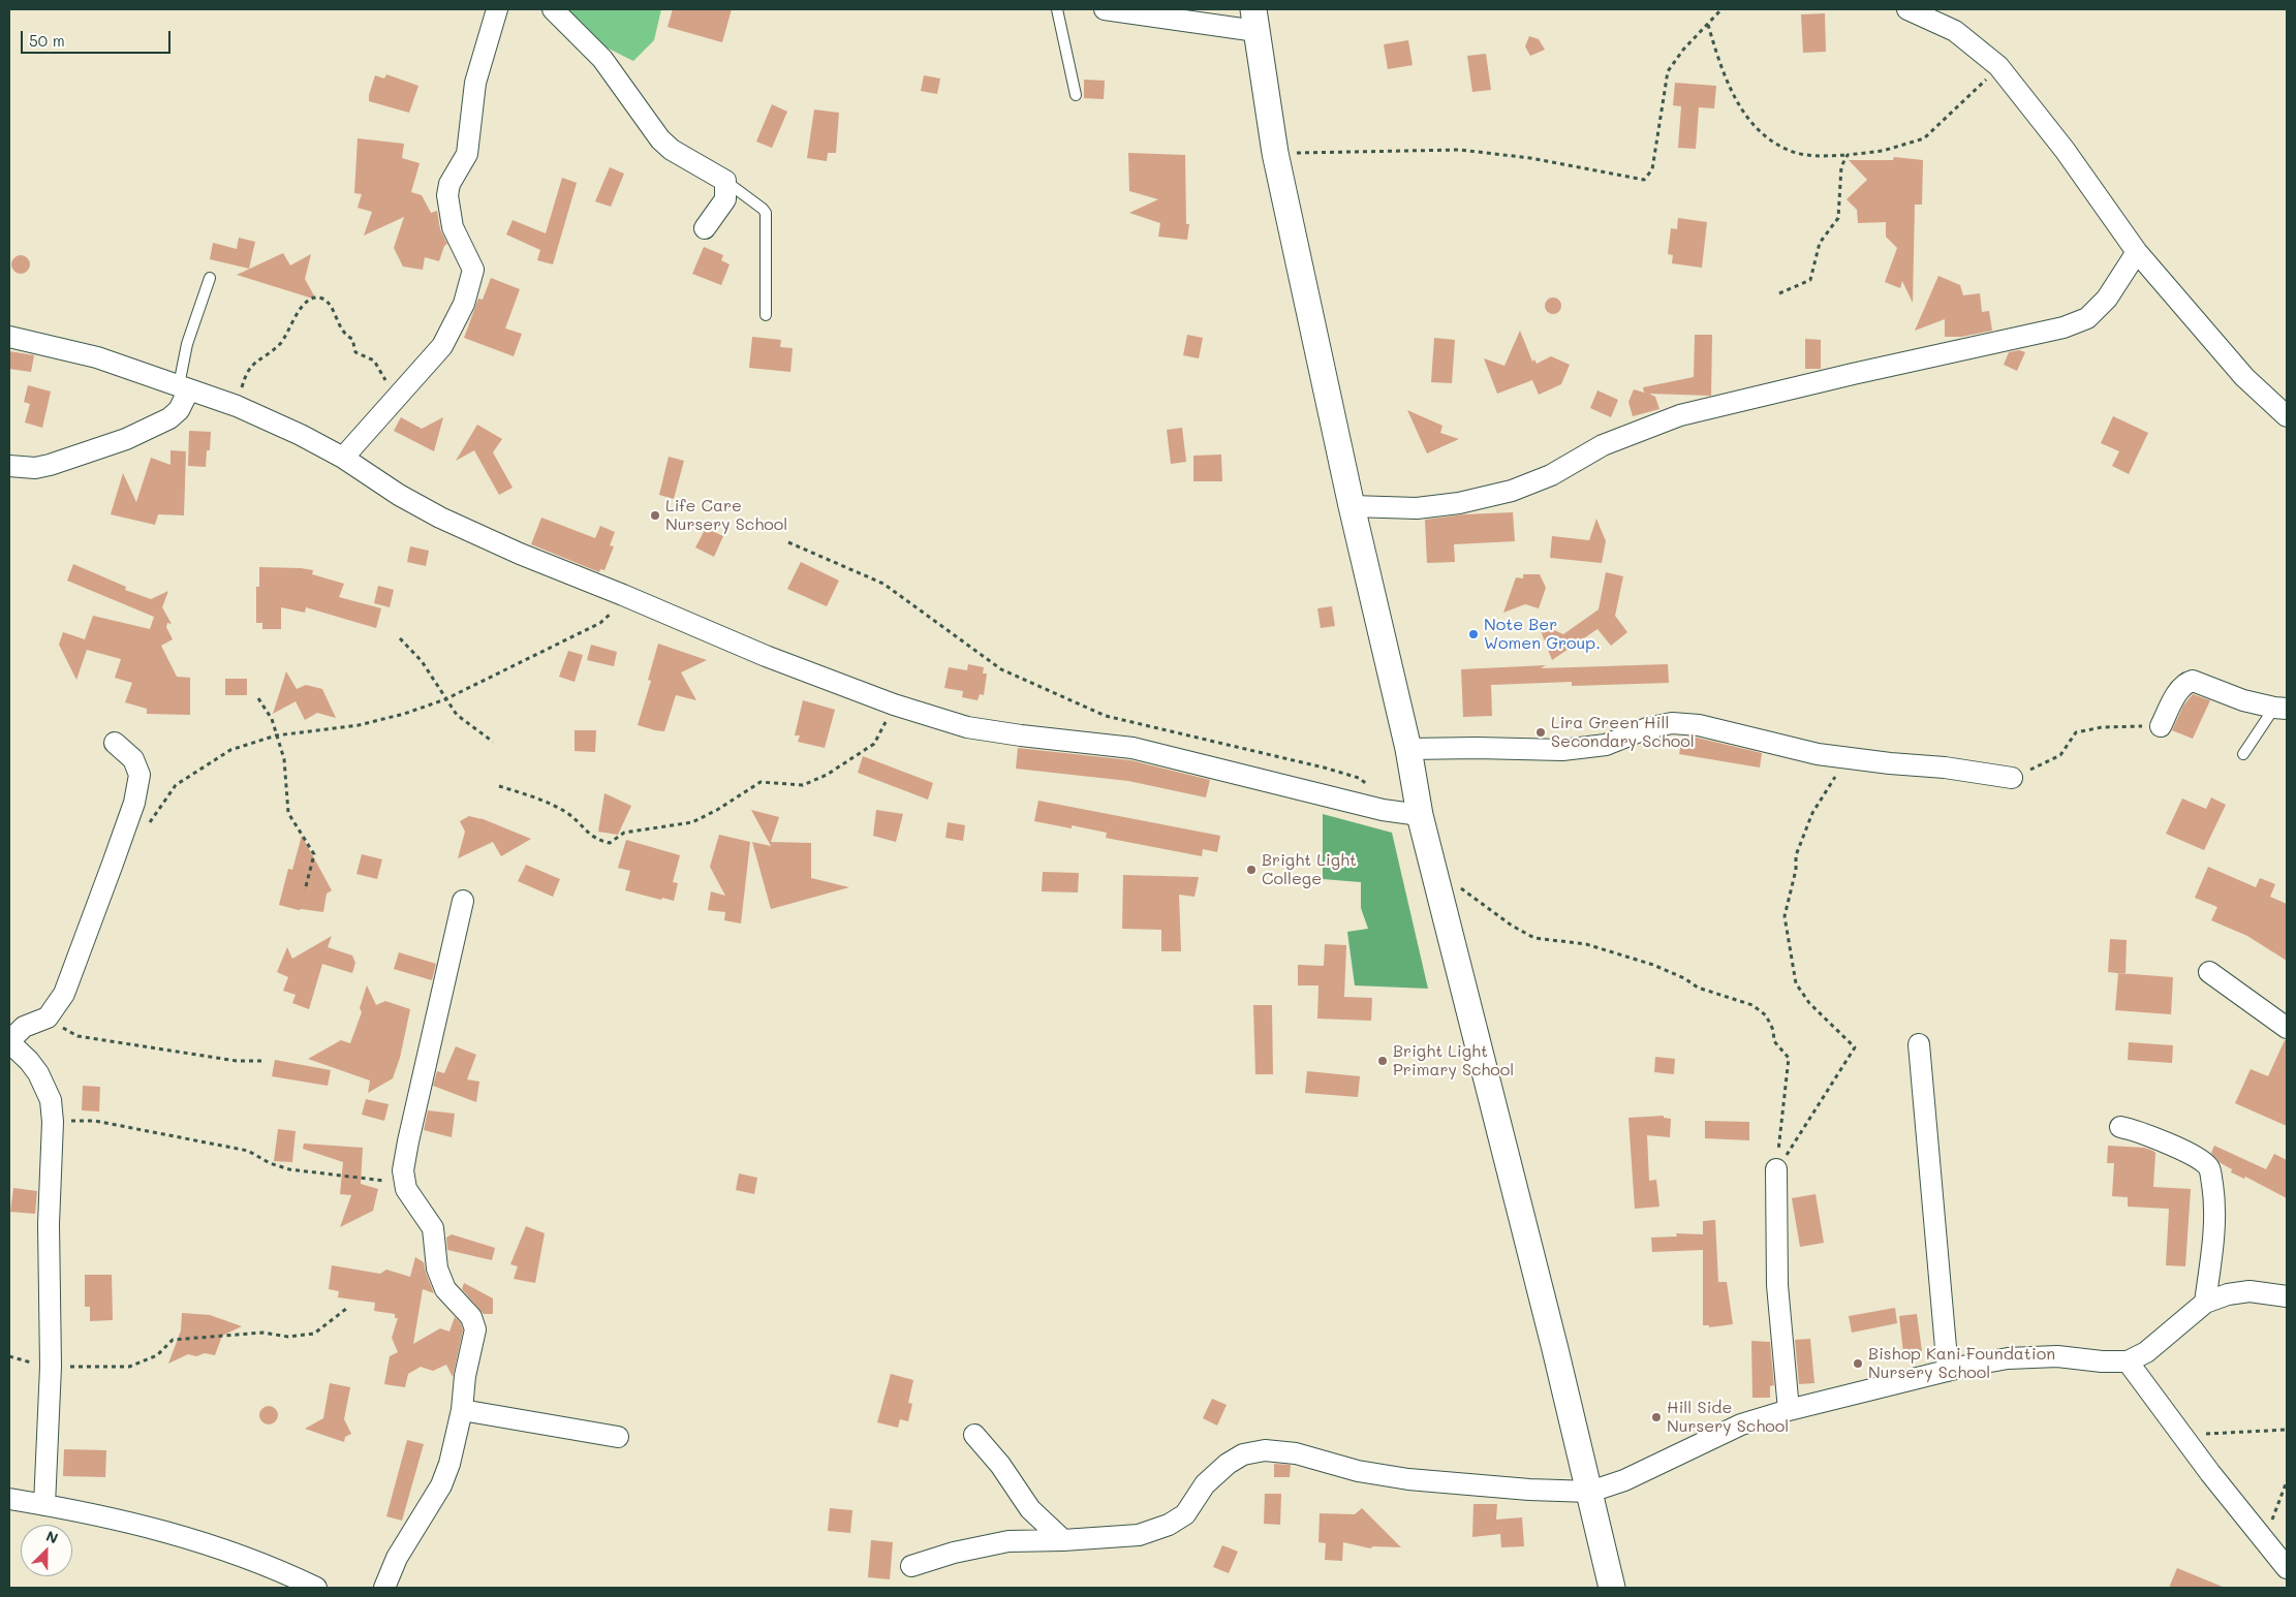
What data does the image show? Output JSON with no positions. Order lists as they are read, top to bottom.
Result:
{
  "places": [
    "Life Care Nursery School",
    "Note Ber Women Group.",
    "Lira Green Hill Secondary School",
    "Bright Light College",
    "Bright Light Primary School",
    "Bishop Kani Foundation Nursery School",
    "Hill Side Nursery School"
  ],
  "scale_bar": "50 m",
  "north": "top right"
}
